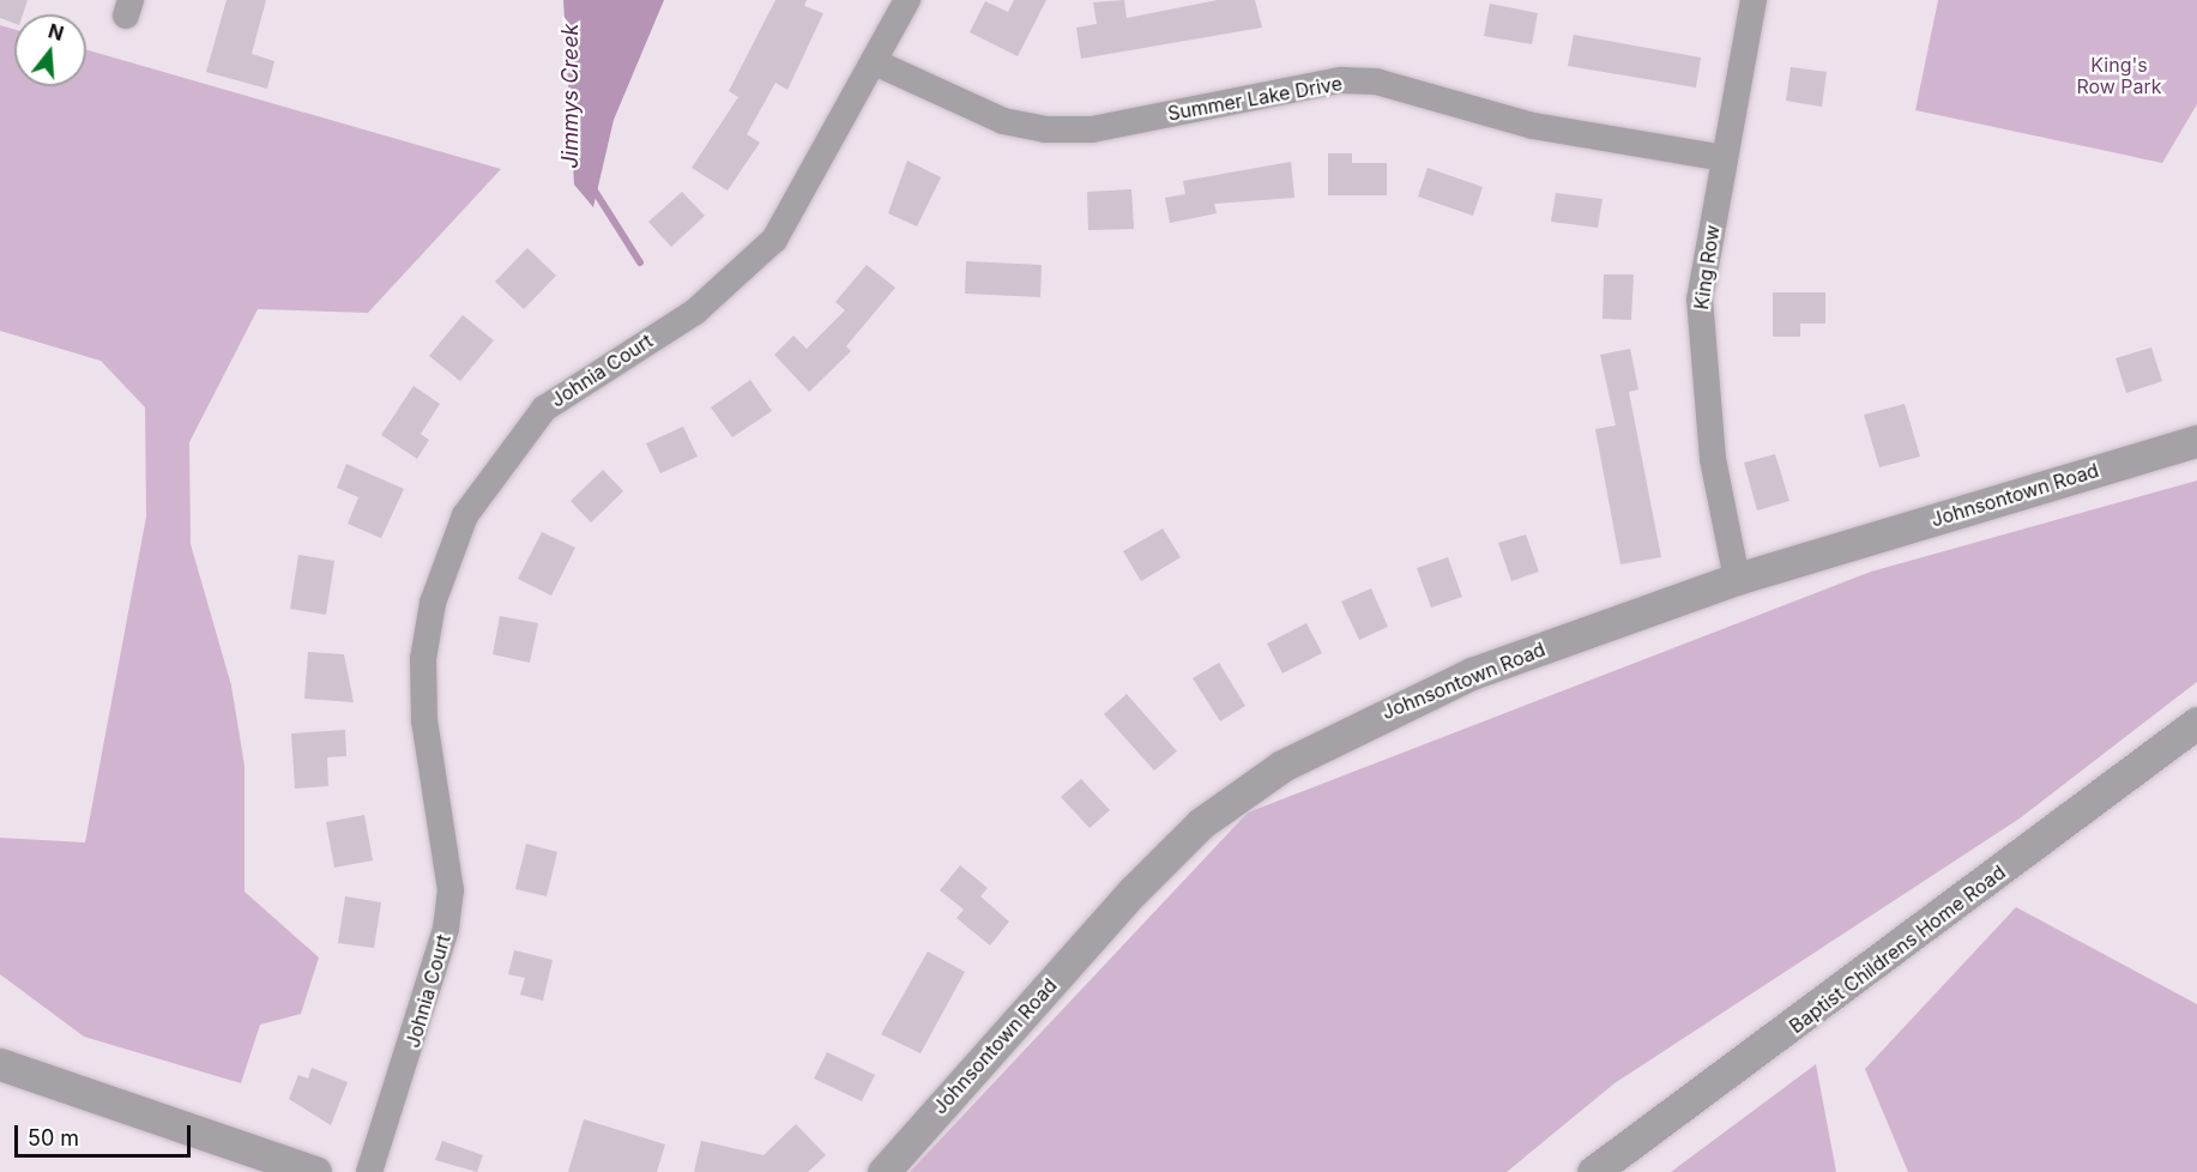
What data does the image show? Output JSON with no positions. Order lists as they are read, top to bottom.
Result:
{
  "streets": {
    "street": [
      "Summer Lake Drive",
      "King Row",
      "Johnia Court",
      "Johnsontown Road",
      "Baptist Childrens Home Road"
    ]
  },
  "crossings": [
    ["Summer Lake Drive", "King Row"],
    ["Summer Lake Drive", "Johnia Court"],
    ["King Row", "Johnsontown Road"]
  ],
  "water": ["Jimmys Creek"],
  "parks": ["King's Row Park"],
  "scale_bar": "50 m",
  "north": "top"
}
